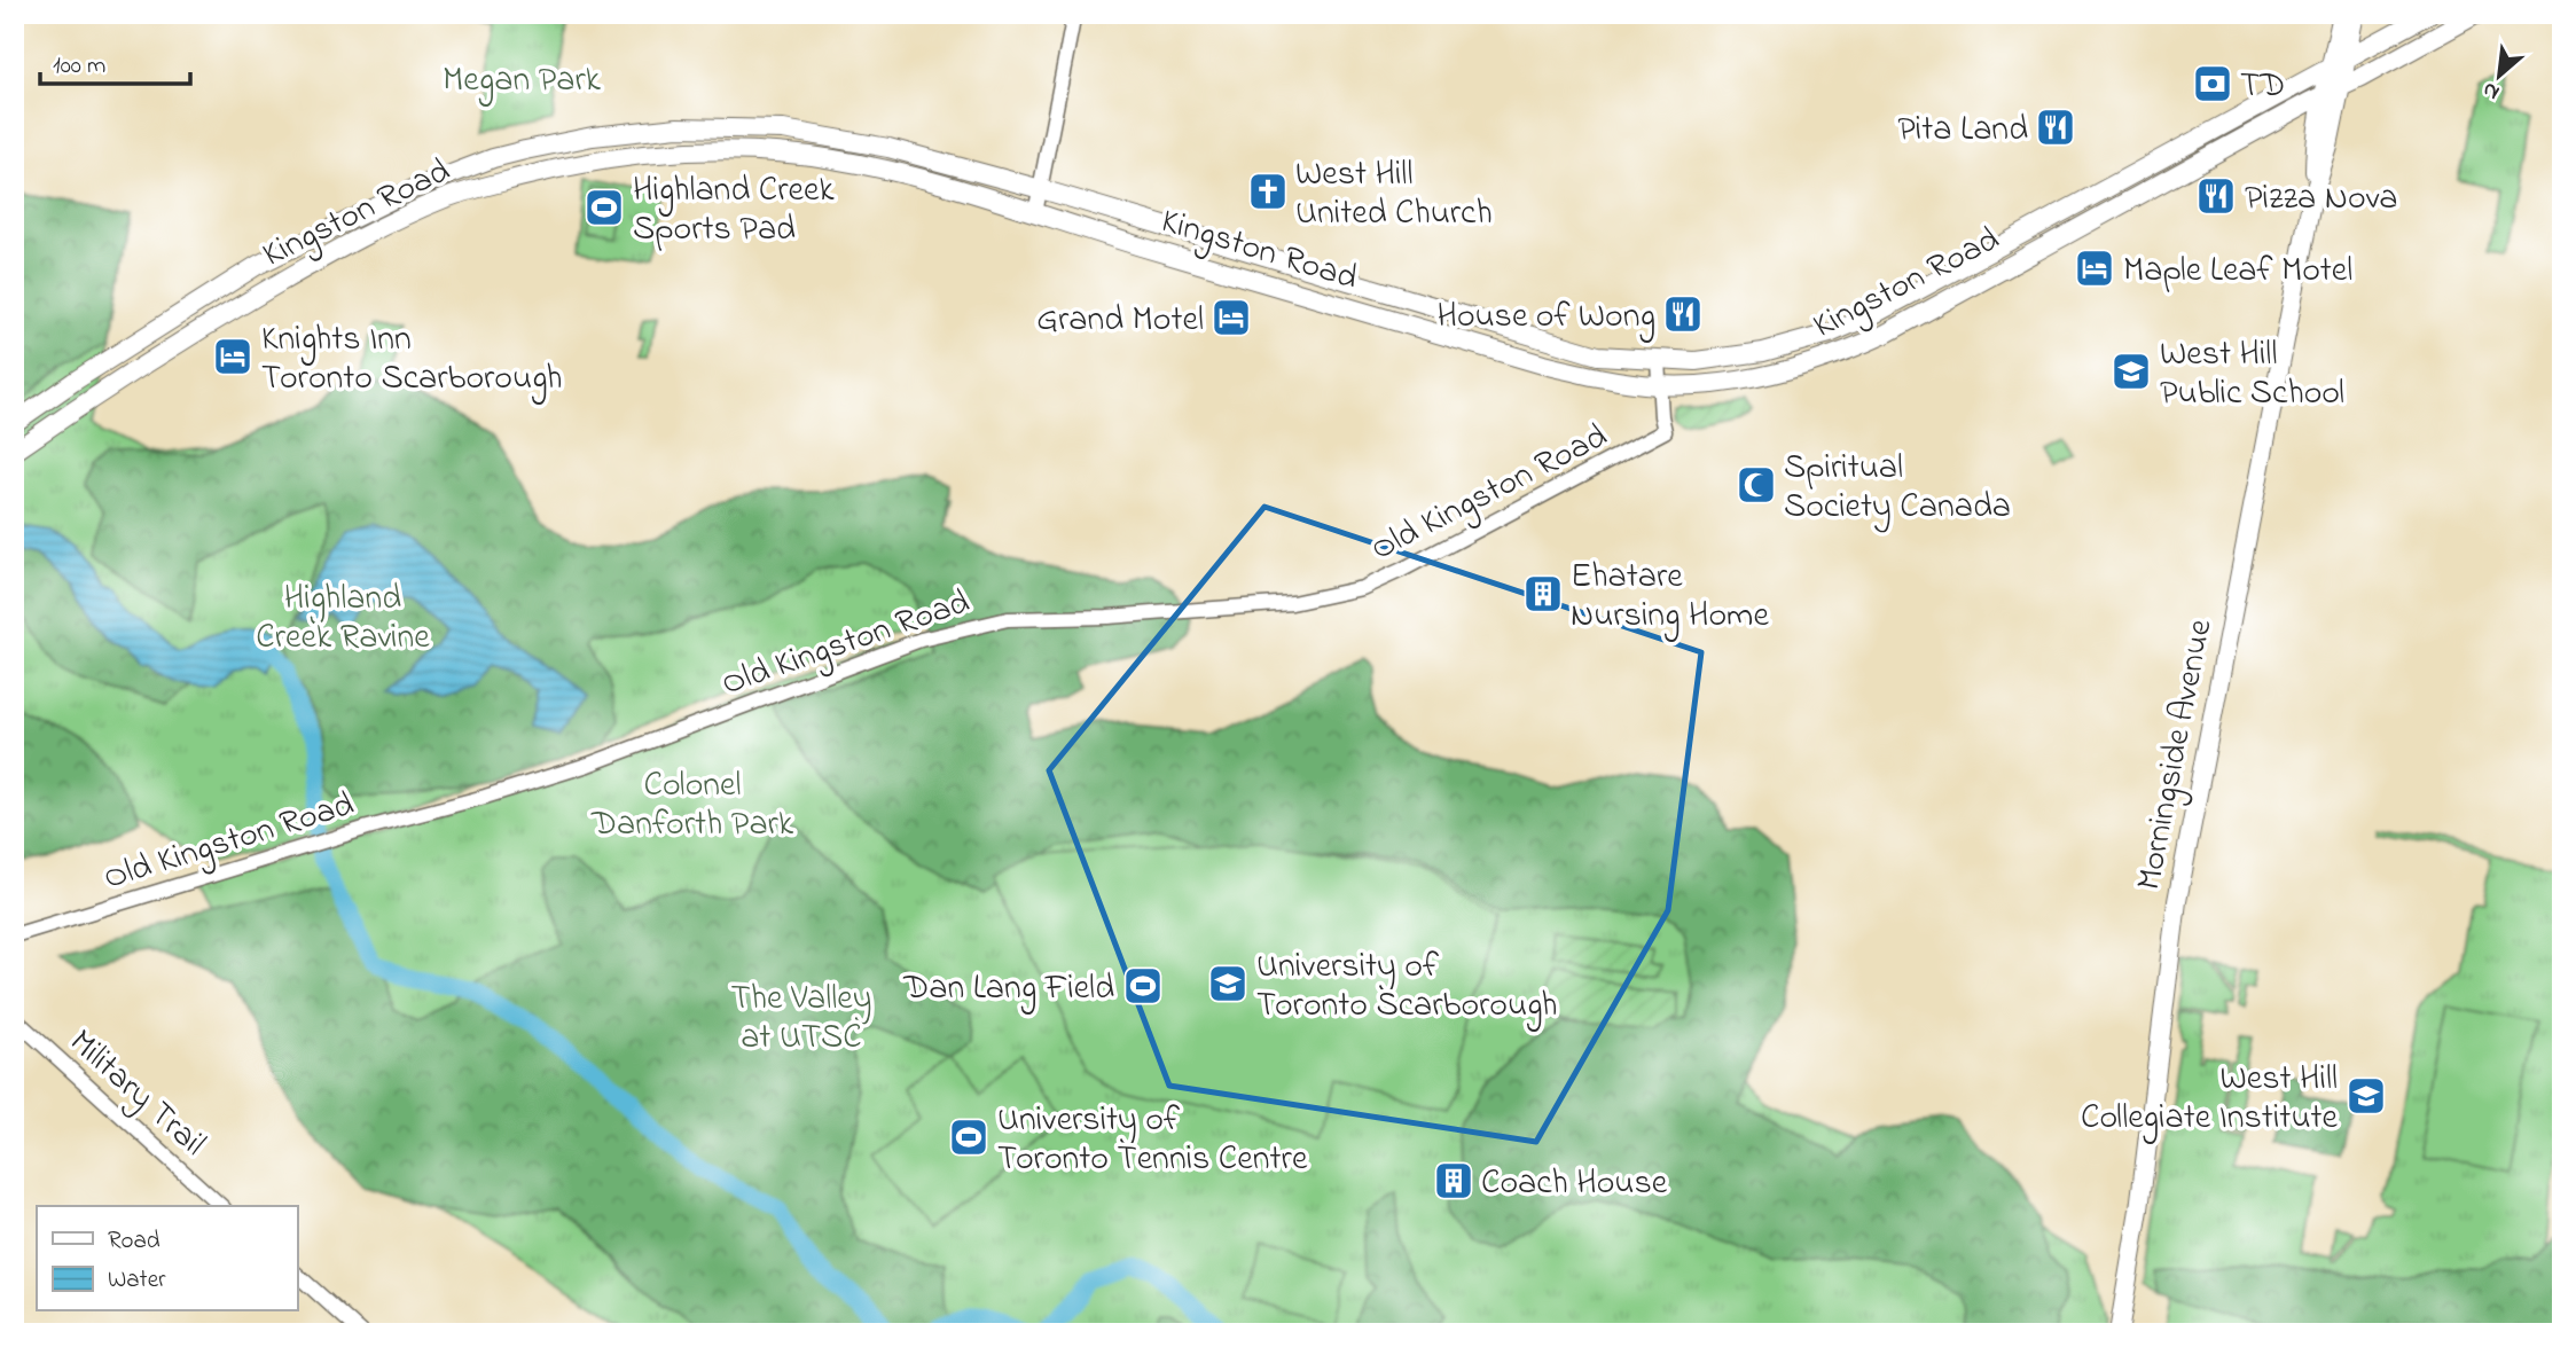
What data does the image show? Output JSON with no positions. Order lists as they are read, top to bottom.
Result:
{
  "streets": {
    "main road": ["Kingston Road", "Morningside Avenue"],
    "street": ["Old Kingston Road", "Military Trail"]
  },
  "crossings": [
    ["Kingston Road", "Old Kingston Road"],
    ["Kingston Road", "Morningside Avenue"]
  ],
  "parks": [
    "Megan Park",
    "Highland Creek Ravine",
    "Colonel Danforth Park",
    "The Valley at UTSC"
  ],
  "places": {
    "bank": ["TD"],
    "restaurant": ["Pita Land", "Pizza Nova", "House of Wong"],
    "church": ["West Hill United Church"],
    "sports": ["Highland Creek Sports Pad", "Dan Lang Field", "University of Toronto Tennis Centre"],
    "hotel": ["Maple Leaf Motel", "Grand Motel", "Knights Inn Toronto Scarborough"],
    "school or university": ["West Hill Public School", "University of Toronto Scarborough", "West Hill Collegiate Institute"],
    "mosque": ["Spiritual Society Canada"],
    "building": ["Ehatare Nursing Home", "Coach House"]
  },
  "legend": ["Road", "Water"],
  "scale_bar": "100 m",
  "north": "bottom left"
}
